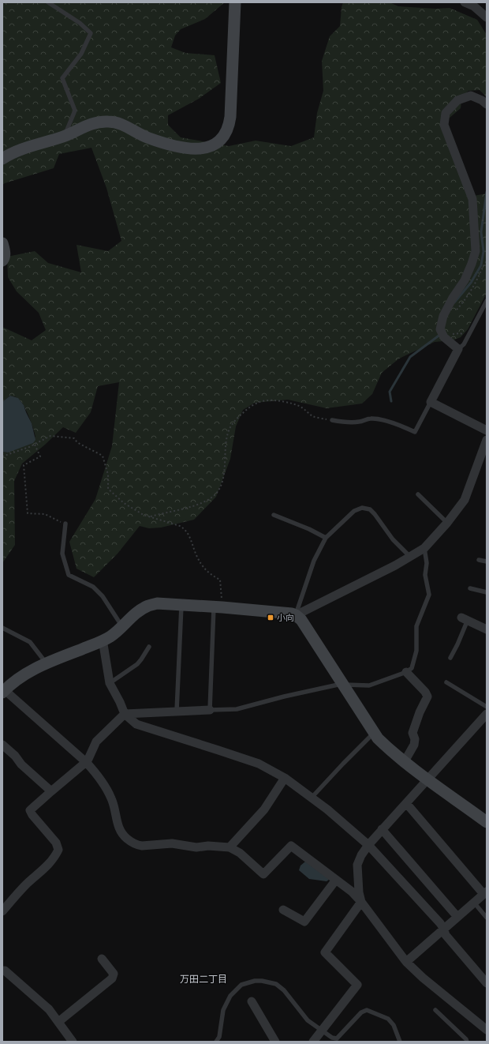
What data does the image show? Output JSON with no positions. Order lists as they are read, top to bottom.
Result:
{
  "districts": ["万田二丁目"],
  "places": {
    "transit": ["小向"]
  }
}
